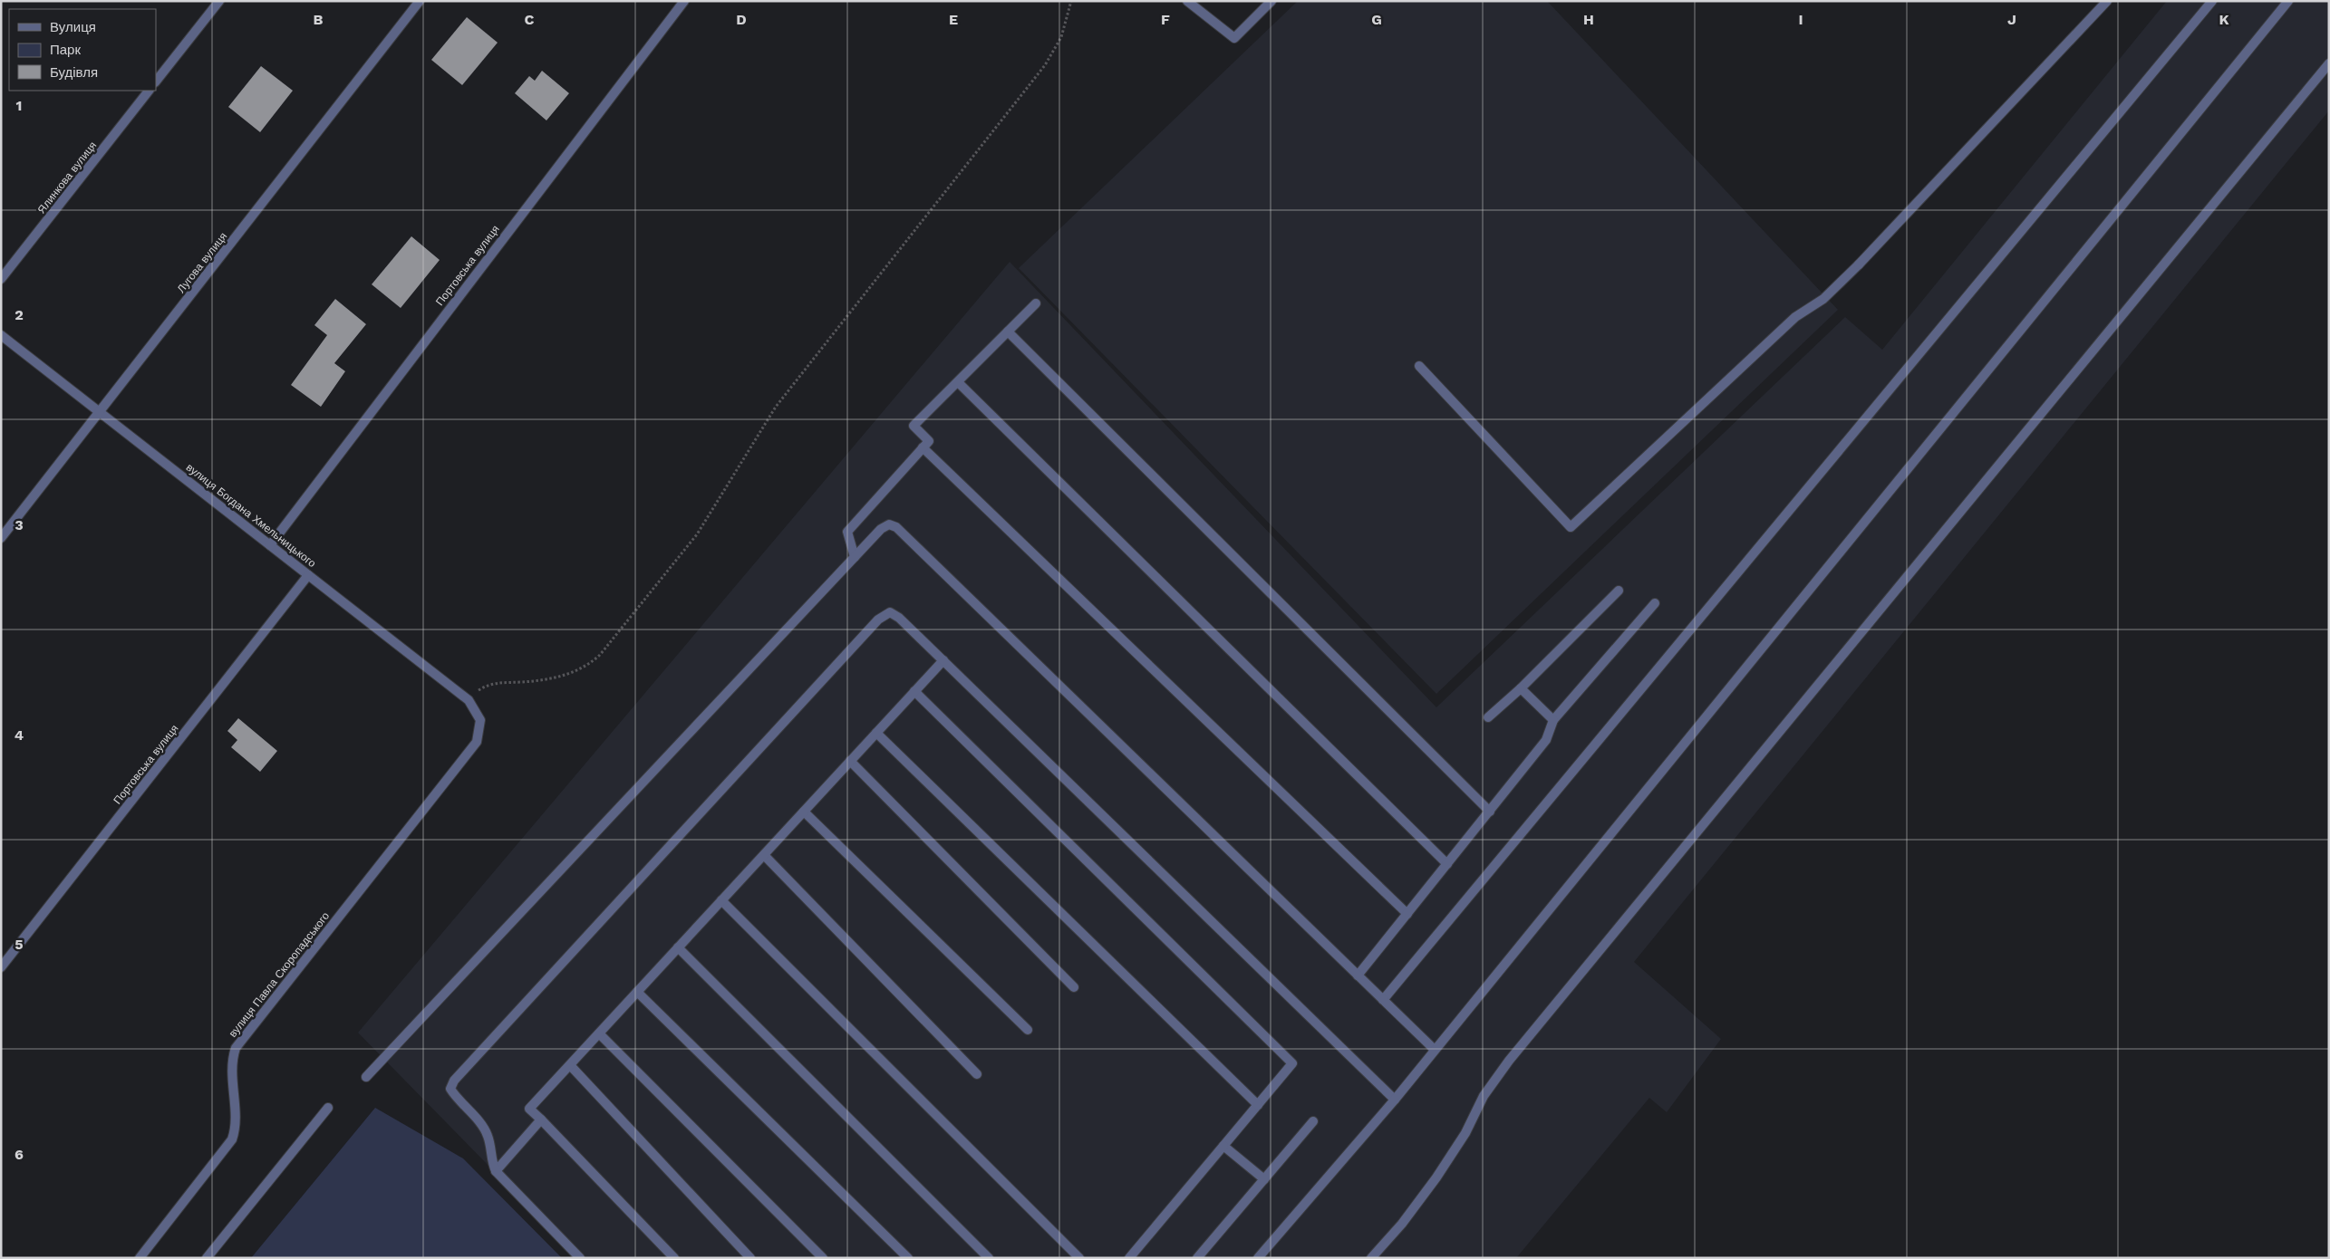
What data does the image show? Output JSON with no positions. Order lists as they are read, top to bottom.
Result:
{
  "streets": {
    "street": [
      "Ялинкова вулиця",
      "Лугова вулиця",
      "Портовська вулиця",
      "вулиця Богдана Хмельницького",
      "вулиця Павла Скоропадського"
    ]
  },
  "crossings": [
    ["Лугова вулиця", "вулиця Богдана Хмельницького"],
    ["Портовська вулиця", "вулиця Богдана Хмельницького"],
    ["вулиця Богдана Хмельницького", "вулиця Павла Скоропадського"]
  ],
  "legend": ["Вулиця", "Парк", "Будівля"],
  "grid": {
    "columns": [
      "B",
      "C",
      "D",
      "E",
      "F",
      "G",
      "H",
      "I",
      "J",
      "K"
    ],
    "rows": [
      "1",
      "2",
      "3",
      "4",
      "5",
      "6"
    ]
  }
}
